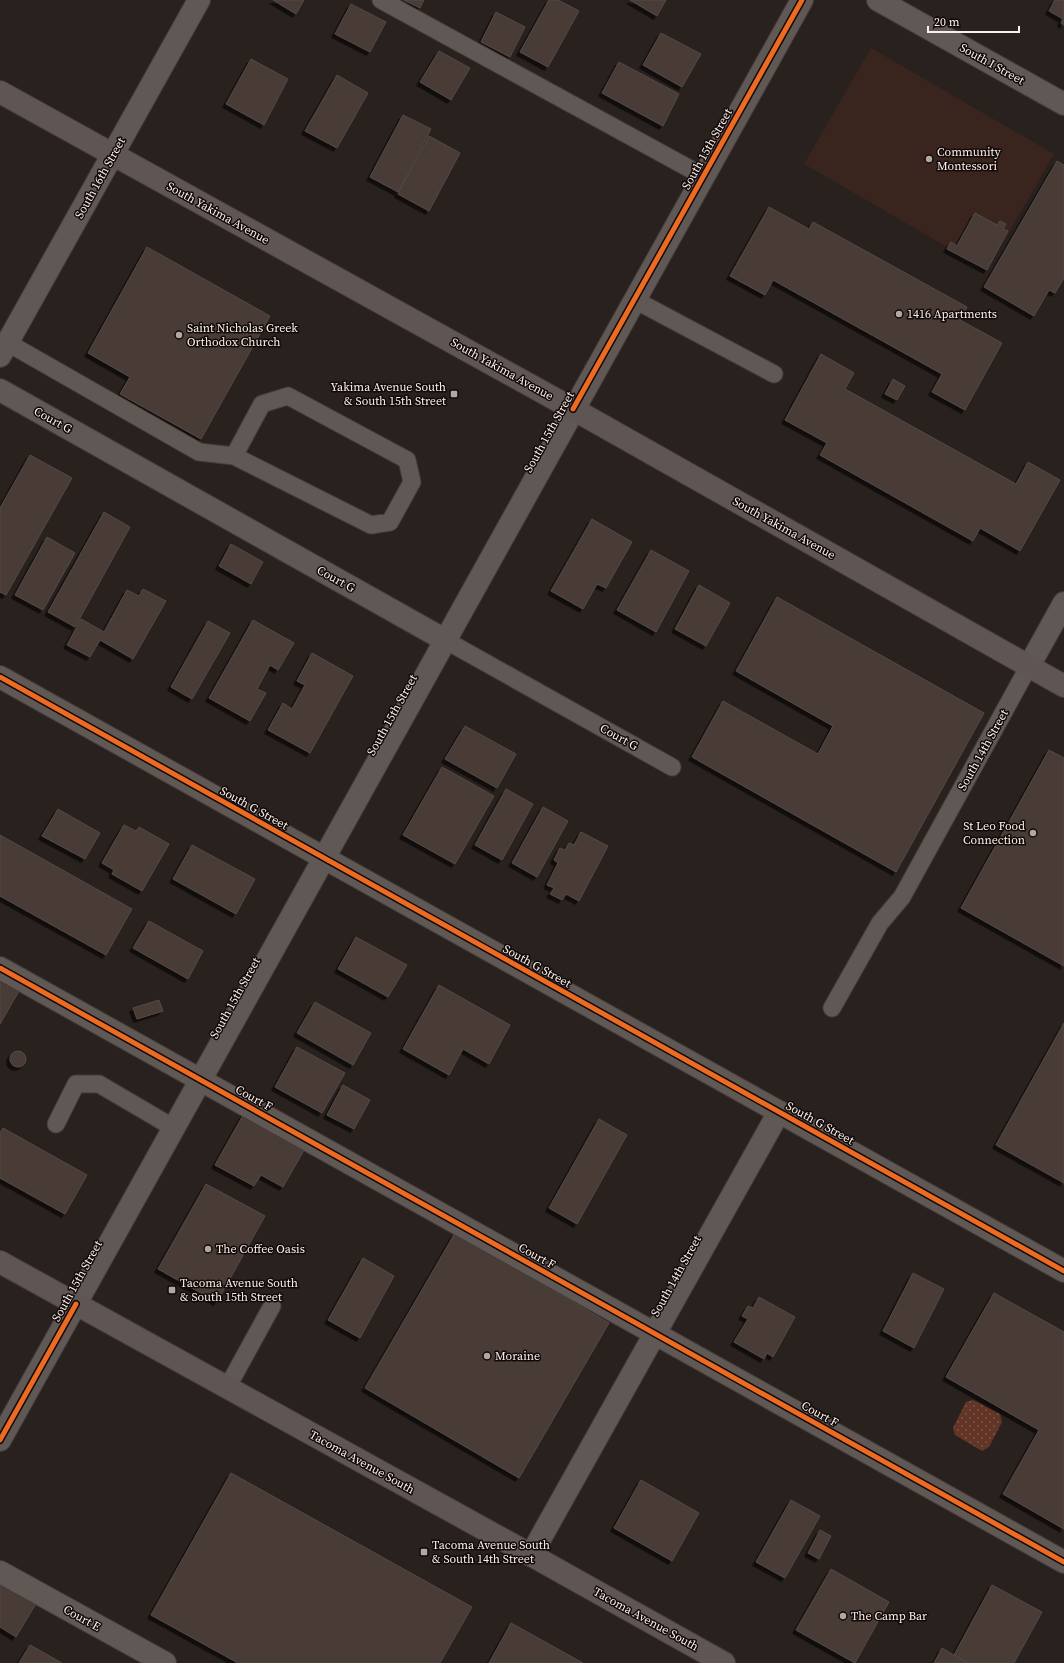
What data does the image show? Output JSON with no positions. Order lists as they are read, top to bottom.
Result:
{
  "streets": {
    "main road": ["South Yakima Avenue", "Tacoma Avenue South"],
    "street": [
      "South I Street",
      "South 15th Street",
      "South 16th Street",
      "Court G",
      "South 14th Street",
      "South G Street",
      "Court F",
      "Court E"
    ]
  },
  "crossings": [
    ["South 15th Street", "South Yakima Avenue"],
    ["South 15th Street", "Court G"],
    ["South 15th Street", "South G Street"],
    ["South 15th Street", "Court F"],
    ["South 15th Street", "Tacoma Avenue South"],
    ["South 16th Street", "South Yakima Avenue"],
    ["South Yakima Avenue", "South 14th Street"],
    ["South 14th Street", "South G Street"],
    ["South 14th Street", "Court F"],
    ["South 14th Street", "Tacoma Avenue South"]
  ],
  "places": {
    "other": [
      "Community Montessori",
      "1416 Apartments",
      "Saint Nicholas Greek Orthodox Church",
      "St Leo Food Connection",
      "The Coffee Oasis",
      "Moraine",
      "The Camp Bar"
    ],
    "transit": ["Yakima Avenue South & South 15th Street", "Tacoma Avenue South & South 15th Street", "Tacoma Avenue South & South 14th Street"]
  },
  "scale_bar": "20 m"
}
